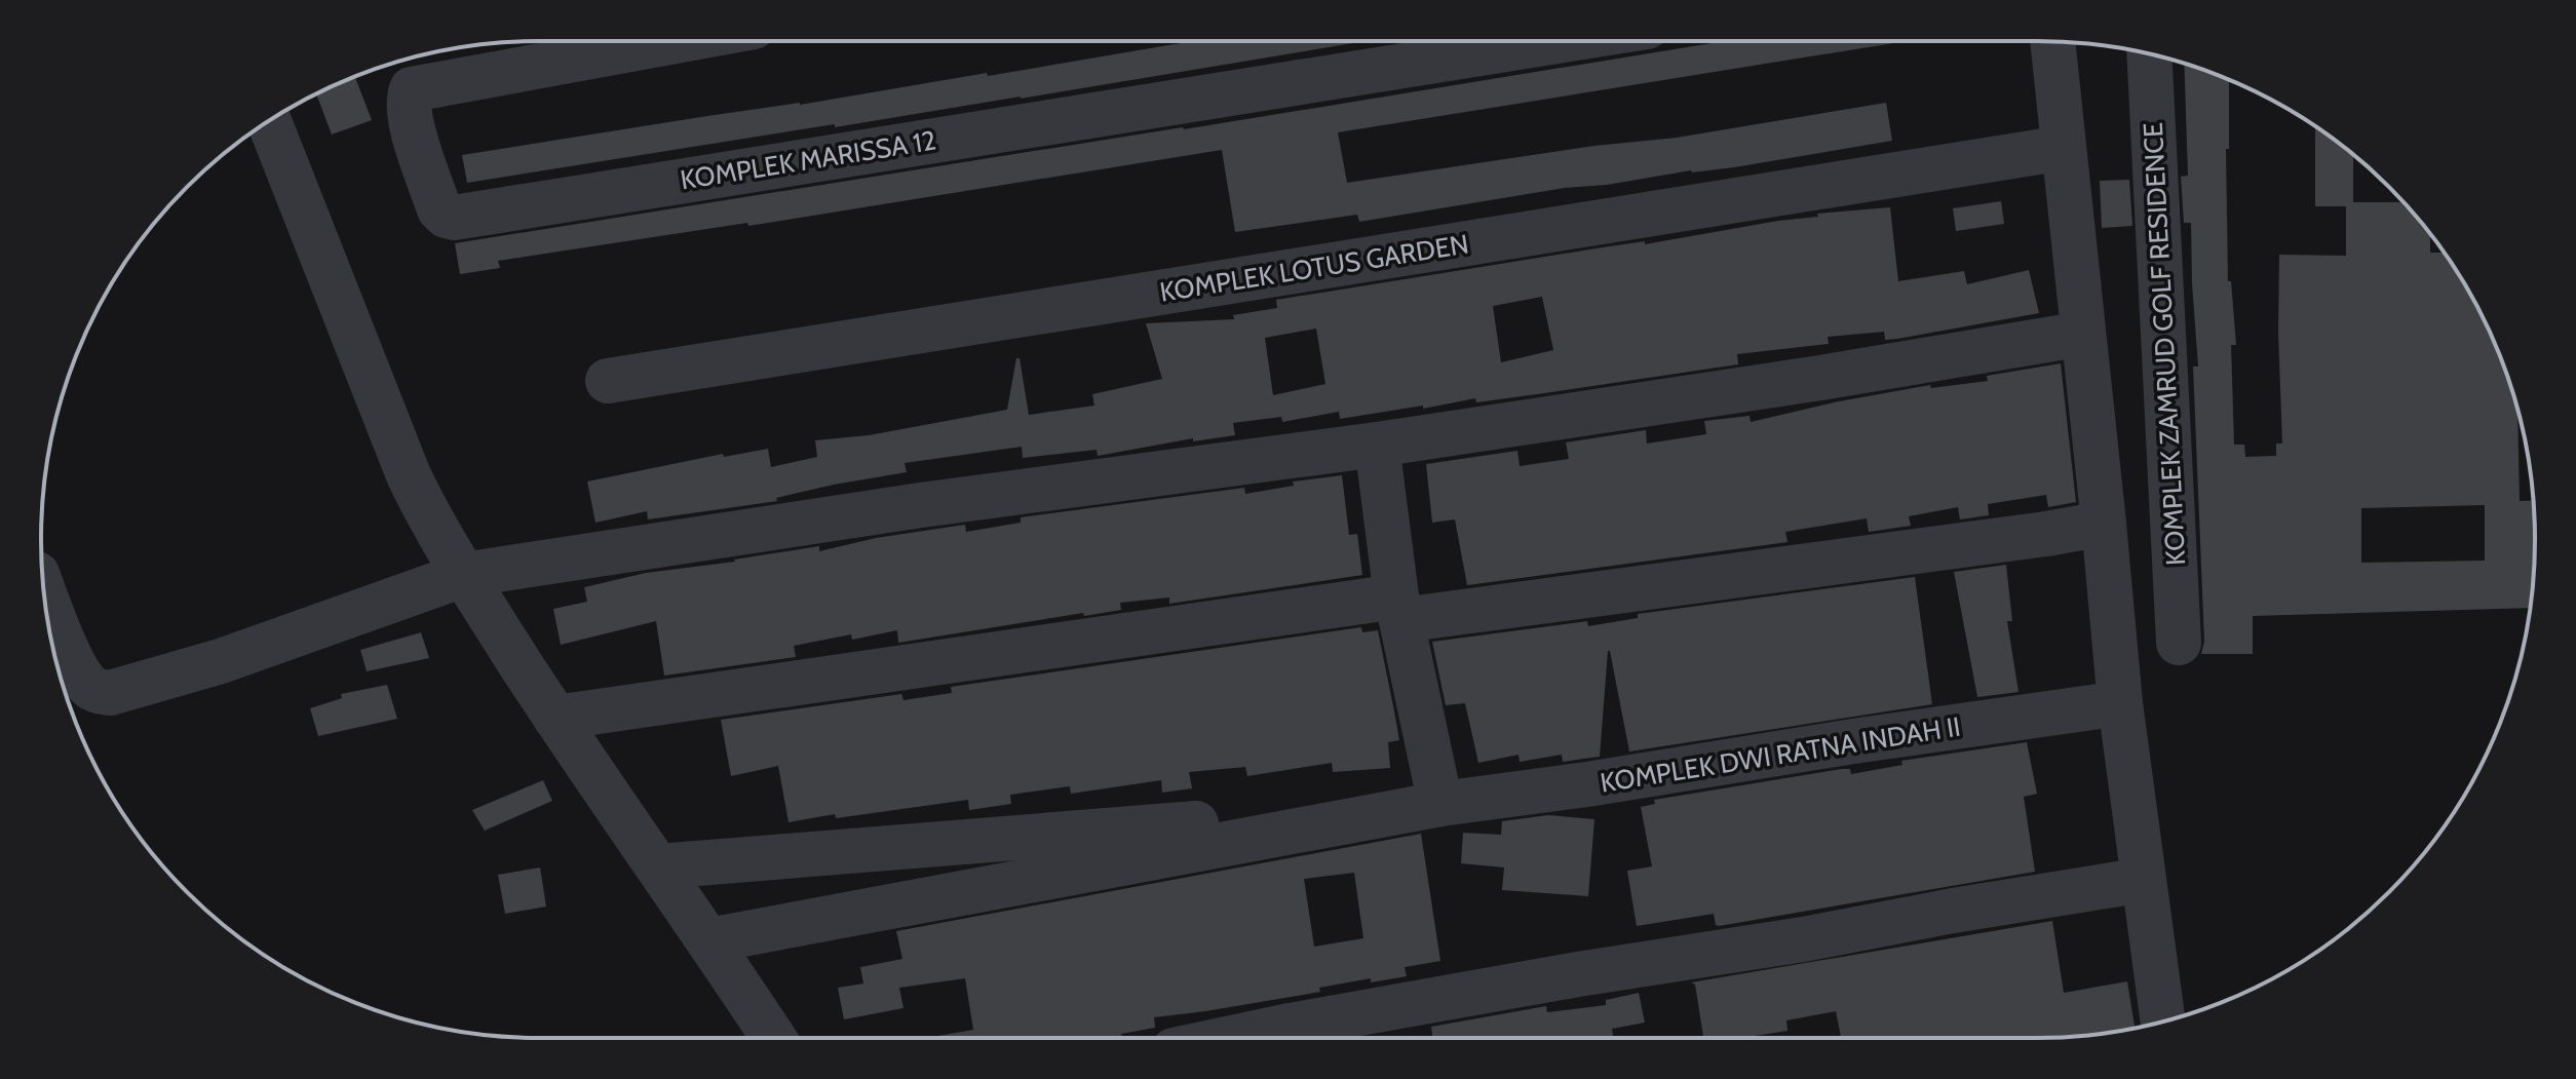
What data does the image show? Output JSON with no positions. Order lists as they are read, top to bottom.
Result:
{
  "streets": {
    "street": [
      "KOMPLEK MARISSA 12",
      "KOMPLEK LOTUS GARDEN",
      "KOMPLEK ZAMRUD GOLF RESIDENCE",
      "KOMPLEK DWI RATNA INDAH II"
    ]
  }
}
